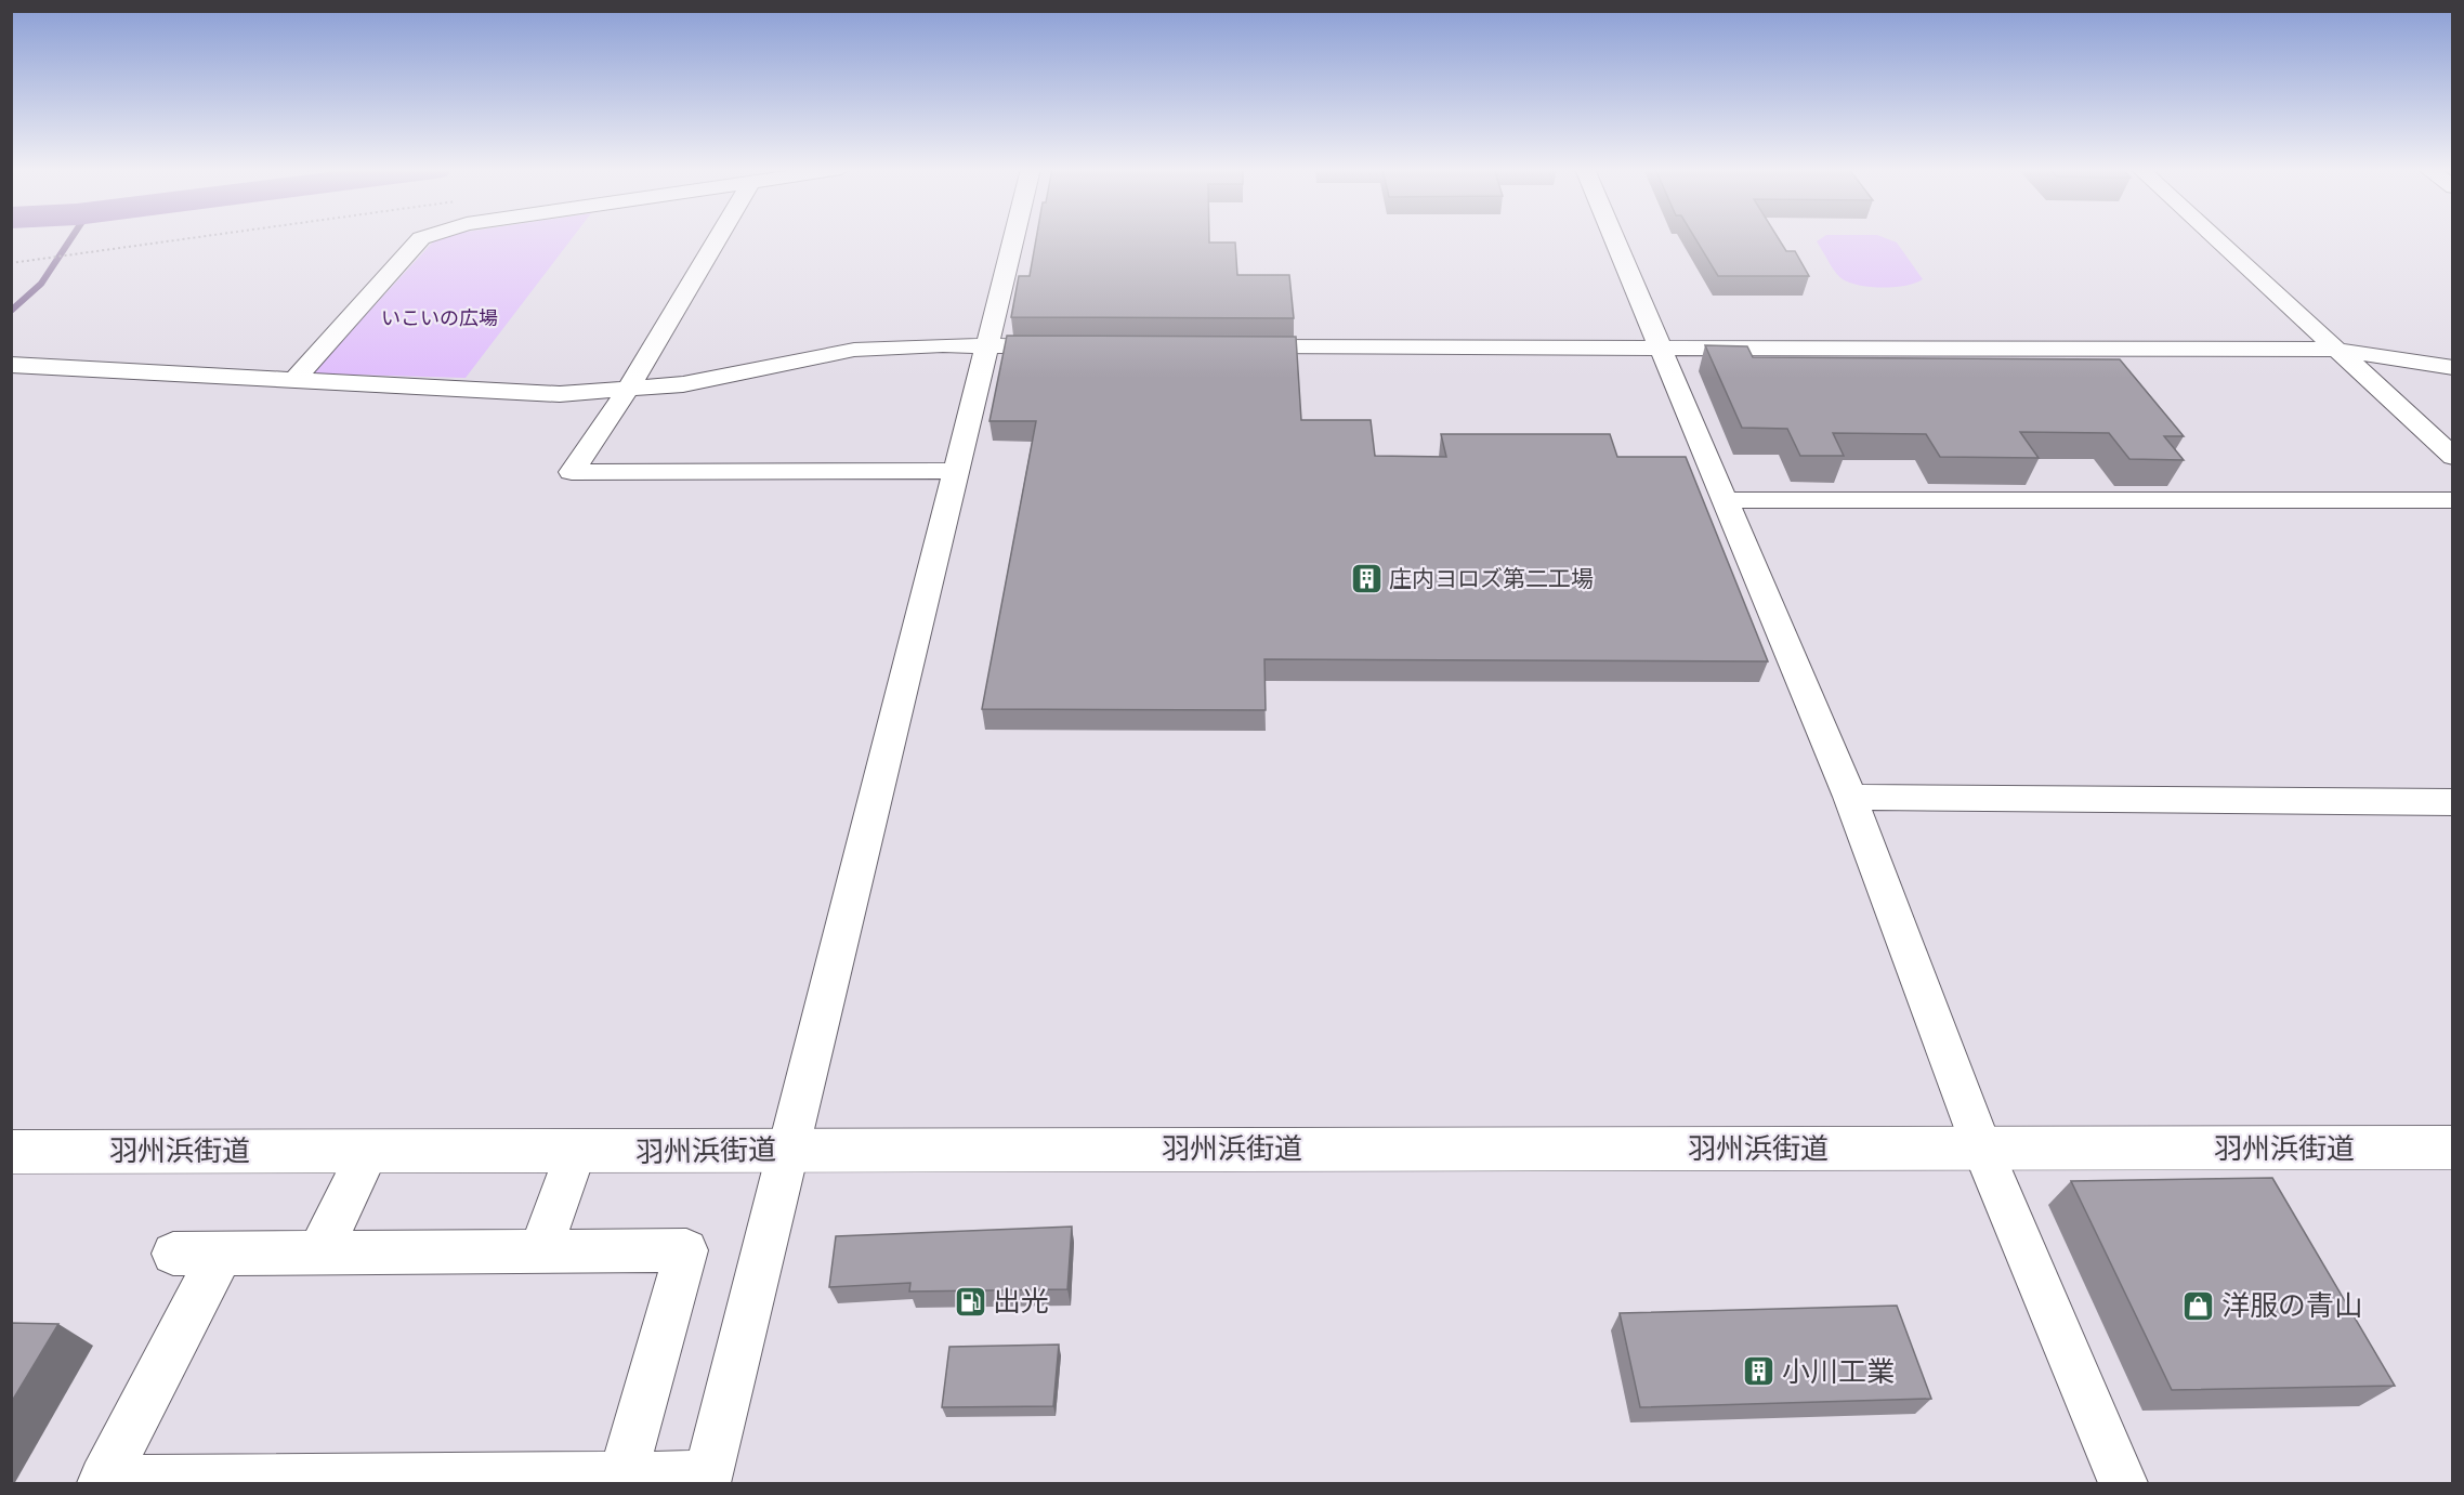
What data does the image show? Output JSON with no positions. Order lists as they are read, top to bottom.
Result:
{
  "streets": {
    "main road": ["羽州浜街道"]
  },
  "parks": ["いこいの広場"],
  "places": {
    "building": ["庄内ヨロズ第二工場", "小川工業"],
    "fuel station": ["出光"],
    "shop": ["洋服の青山"]
  }
}
